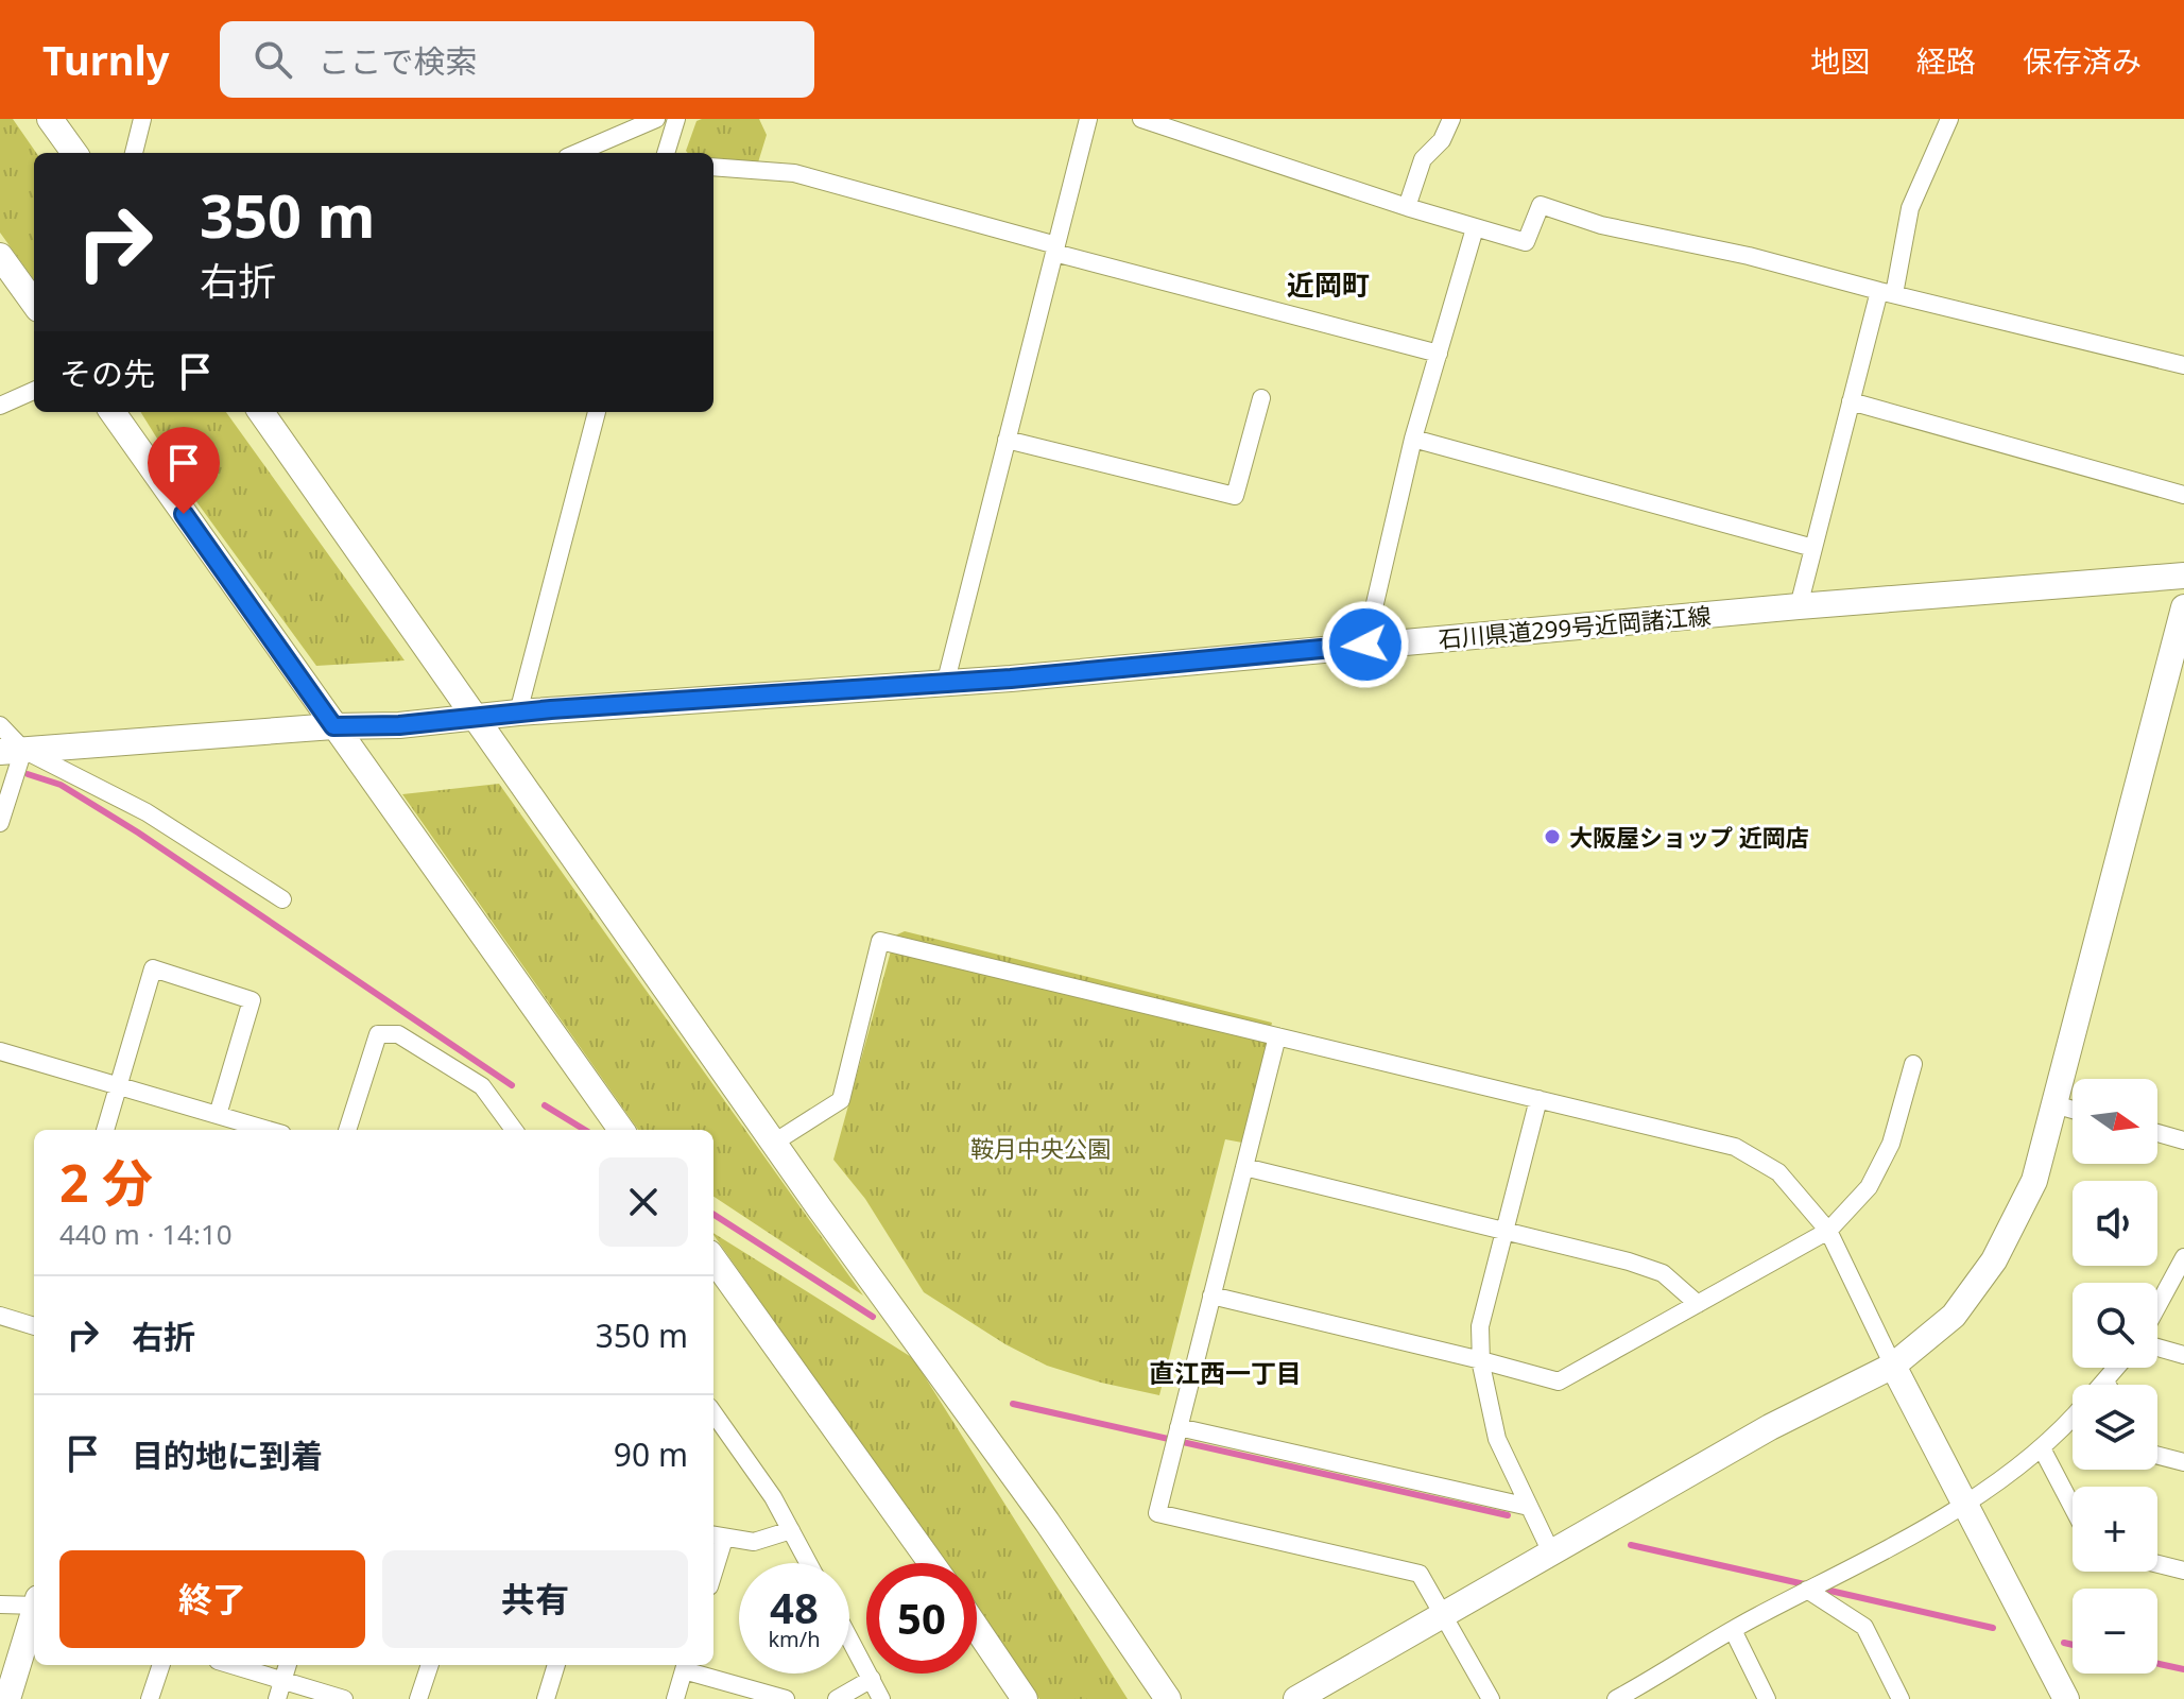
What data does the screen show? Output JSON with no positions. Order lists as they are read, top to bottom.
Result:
{
  "streets": {
    "street": ["石川県道299号近岡諸江線"]
  },
  "districts": ["近岡町", "直江西一丁目"],
  "parks": ["鞍月中央公園"],
  "places": ["大阪屋ショップ 近岡店"],
  "north": "right",
  "page": {
    "header": "Turnly",
    "search": "ここで検索",
    "nav": ["地図", "経路", "保存済み"],
    "turn": ["350 m", "右折"],
    "then": "その先",
    "map_buttons": ["+", "−"],
    "heading": ["2 分", "440 m · 14:10"],
    "list": [
      {
        "name": "右折",
        "value": "350 m"
      },
      {
        "name": "目的地に到着",
        "value": "90 m"
      }
    ],
    "buttons": ["終了", "共有"],
    "speed": "48 km/h",
    "limit": "50"
  }
}
